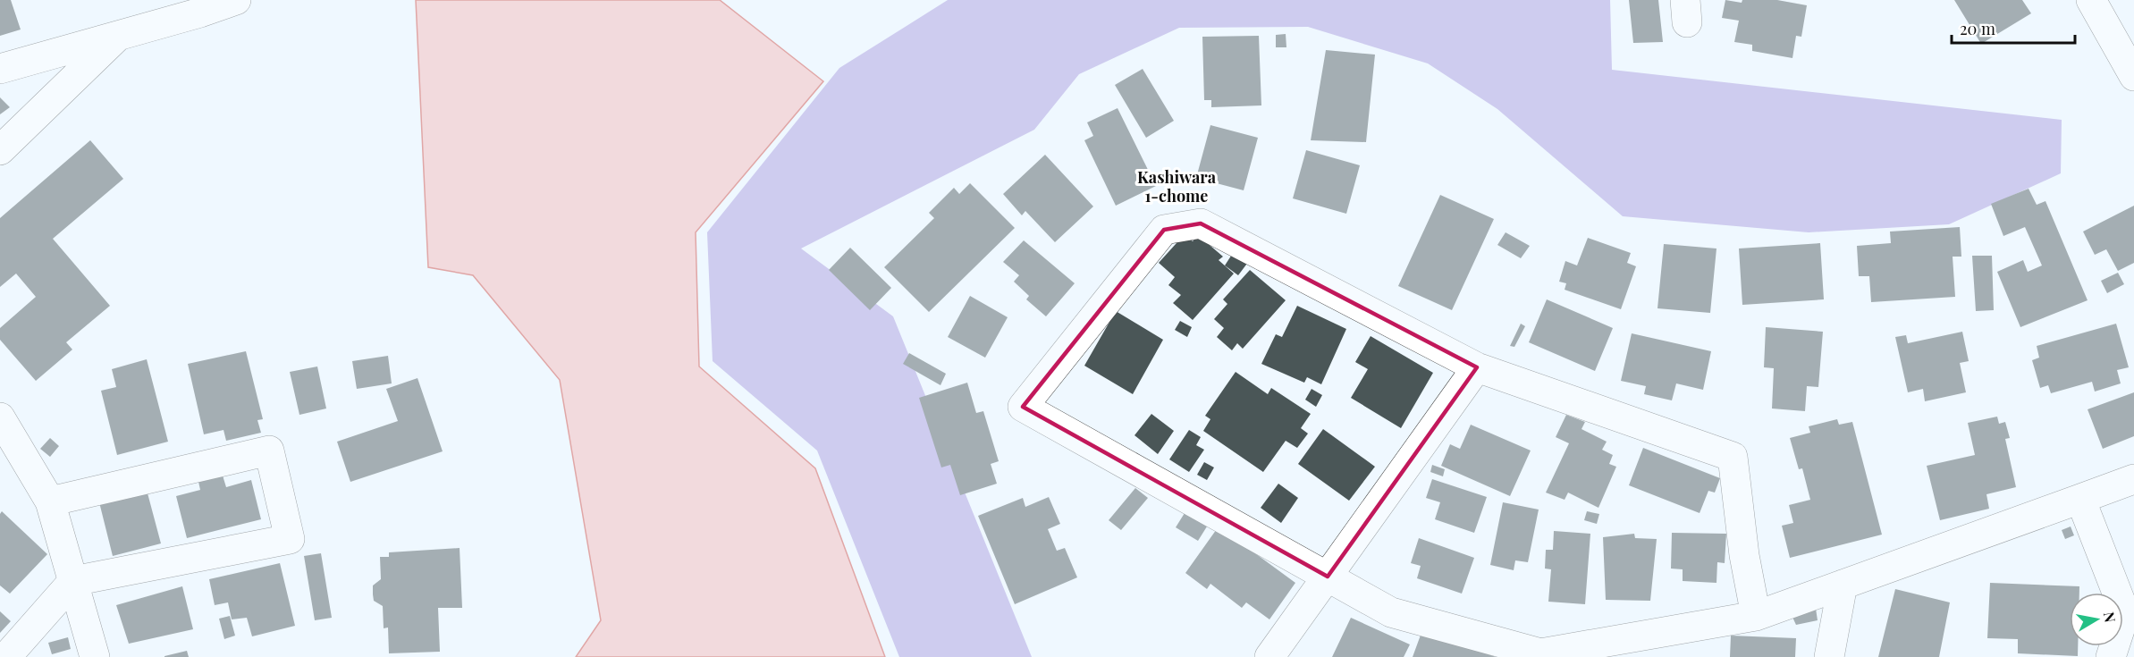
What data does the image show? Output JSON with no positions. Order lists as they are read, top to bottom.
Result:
{
  "districts": ["Kashiwara 1-chome"],
  "scale_bar": "20 m",
  "north": "right"
}
